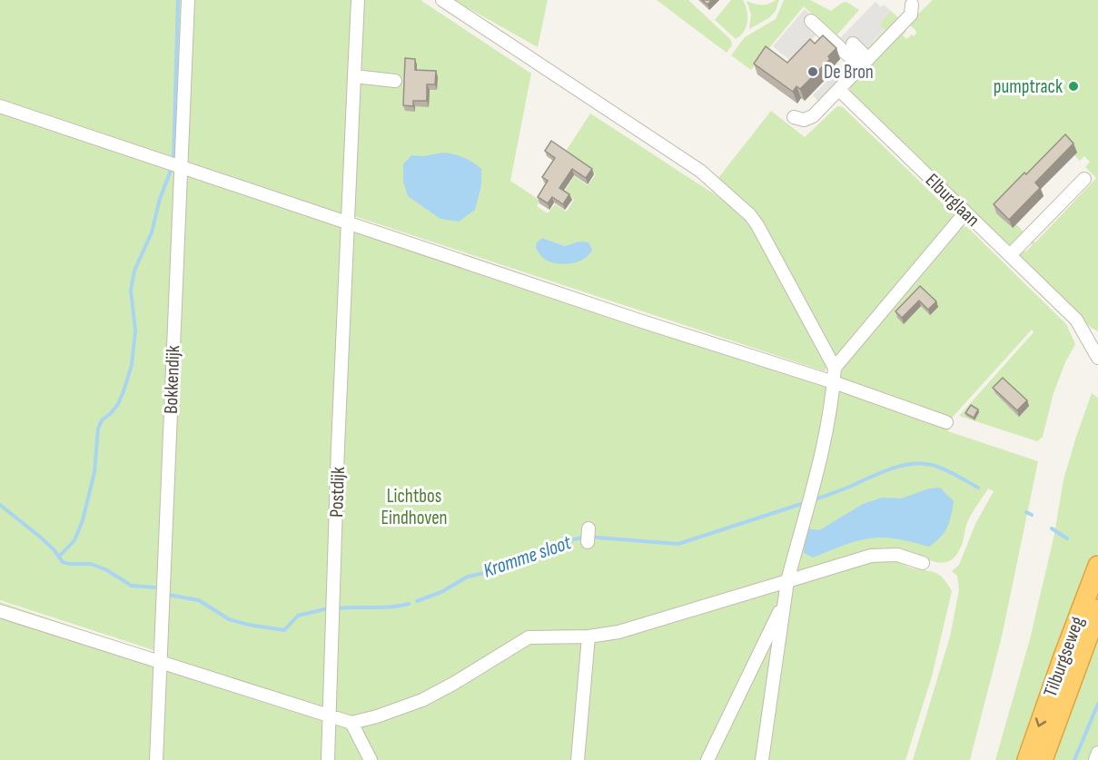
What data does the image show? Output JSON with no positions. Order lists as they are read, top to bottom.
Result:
{
  "streets": {
    "highway": ["Tilburgseweg"],
    "street": ["Elburglaan", "Bokkendijk", "Postdijk"]
  },
  "water": ["Kromme sloot"],
  "parks": ["Lichtbos Eindhoven"],
  "places": ["De Bron", "pumptrack"]
}
